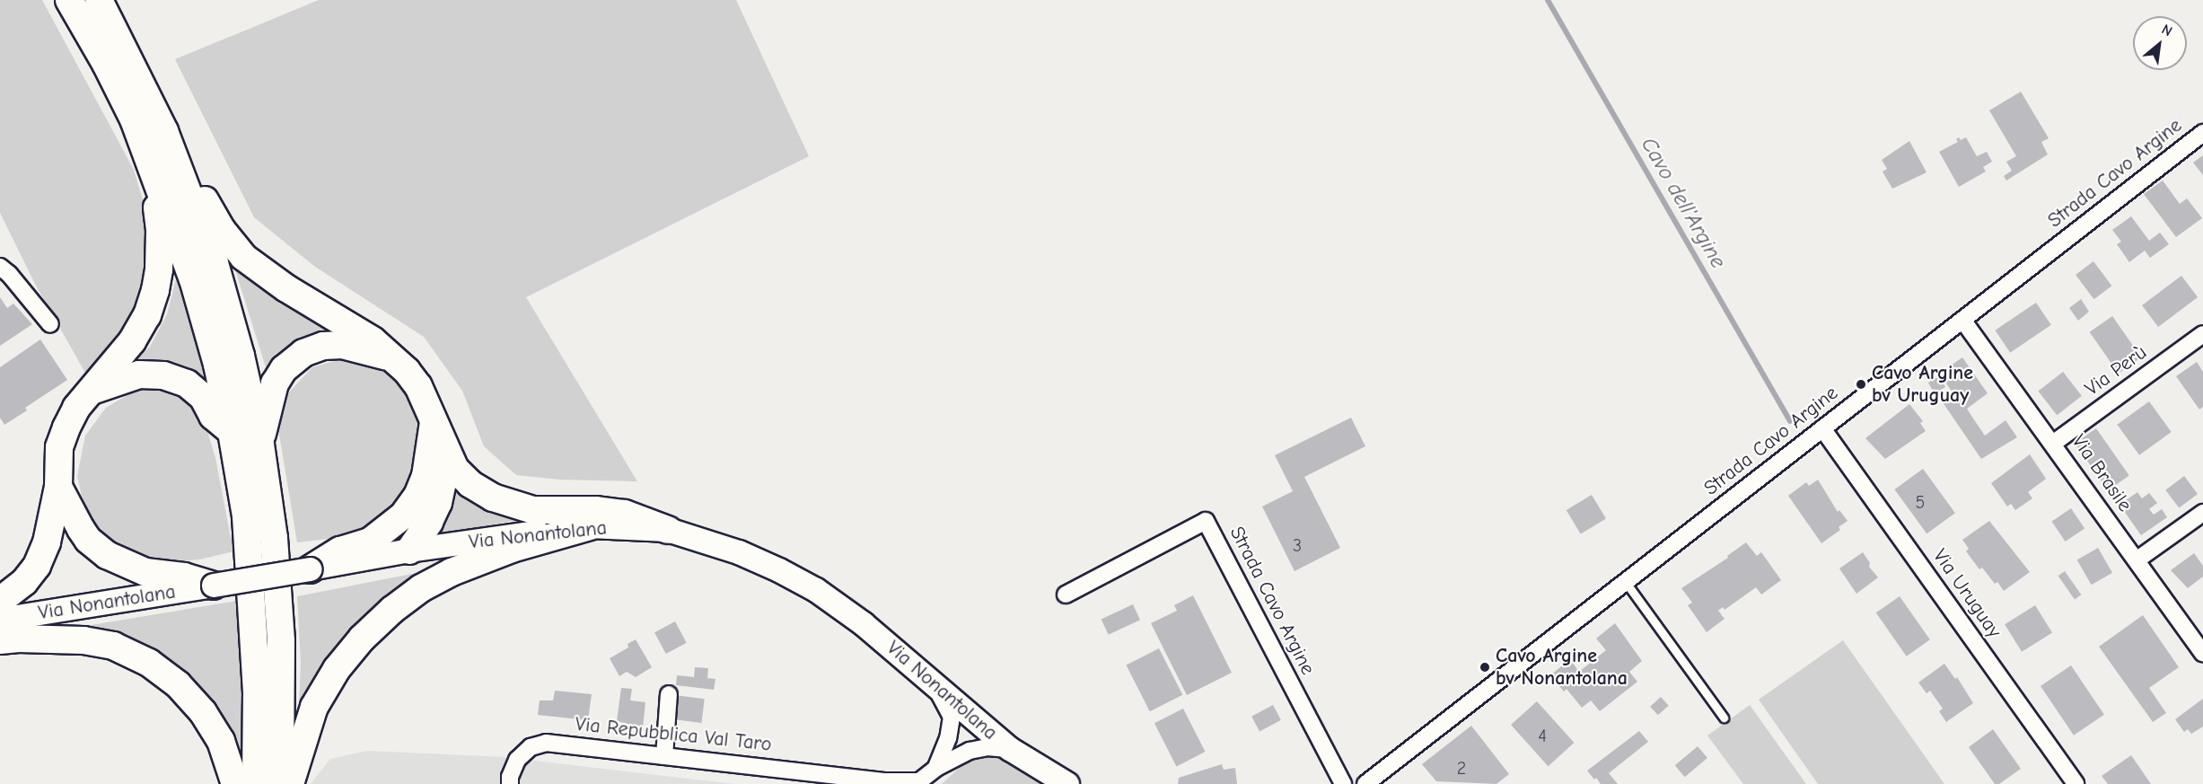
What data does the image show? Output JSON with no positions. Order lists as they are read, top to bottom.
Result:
{
  "streets": {
    "main road": ["Via Nonantolana"],
    "street": [
      "Strada Cavo Argine",
      "Via Perù",
      "Via Brasile",
      "Via Uruguay",
      "Via Repubblica Val Taro"
    ]
  },
  "crossings": [
    ["Strada Cavo Argine", "Via Brasile"],
    ["Strada Cavo Argine", "Via Uruguay"],
    ["Via Perù", "Via Brasile"],
    ["Via Nonantolana", "Via Repubblica Val Taro"]
  ],
  "water": ["Cavo dell'Argine"],
  "places": ["Cavo Argine bv Uruguay", "Cavo Argine bv Nonantolana"],
  "house_numbers": [
    "5",
    "3",
    "4",
    "2"
  ],
  "north": "top right"
}
